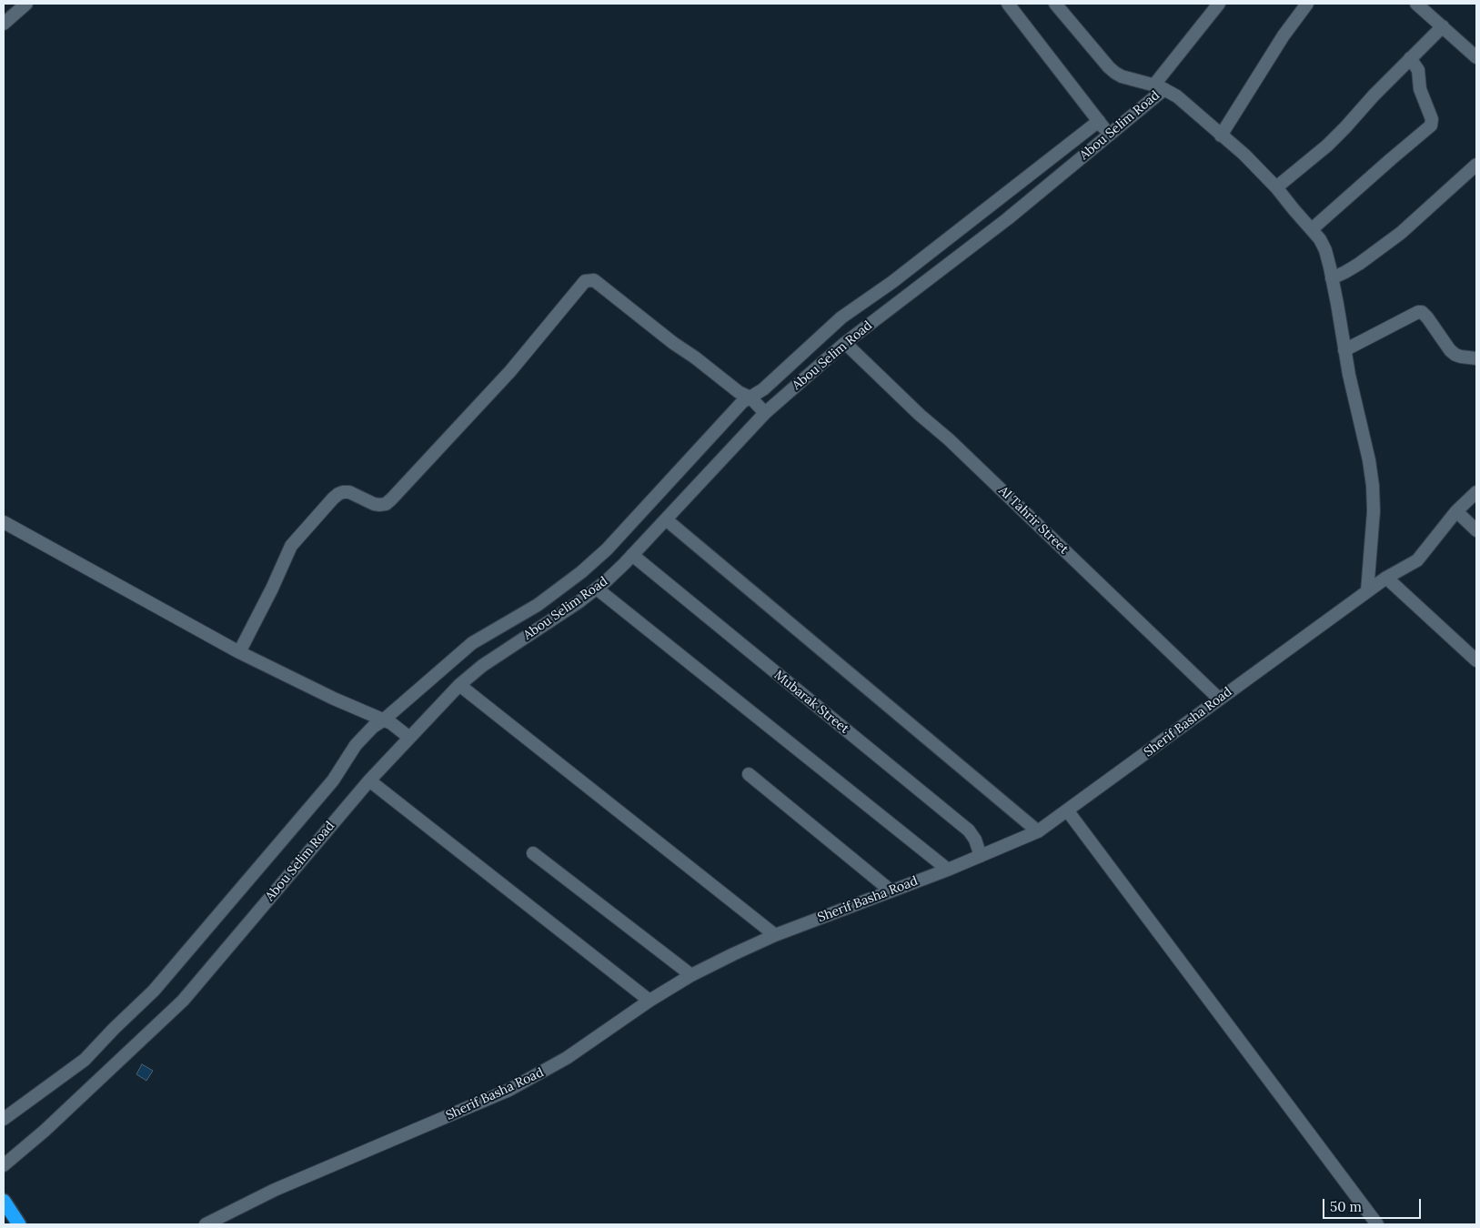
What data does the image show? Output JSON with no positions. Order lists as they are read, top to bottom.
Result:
{
  "streets": {
    "street": [
      "Abou Selim Road",
      "Al Tahrir Street",
      "Mubarak Street",
      "Sherif Basha Road"
    ]
  },
  "crossings": [
    ["Abou Selim Road", "Al Tahrir Street"],
    ["Abou Selim Road", "Mubarak Street"],
    ["Al Tahrir Street", "Sherif Basha Road"],
    ["Mubarak Street", "Sherif Basha Road"]
  ],
  "scale_bar": "50 m"
}
